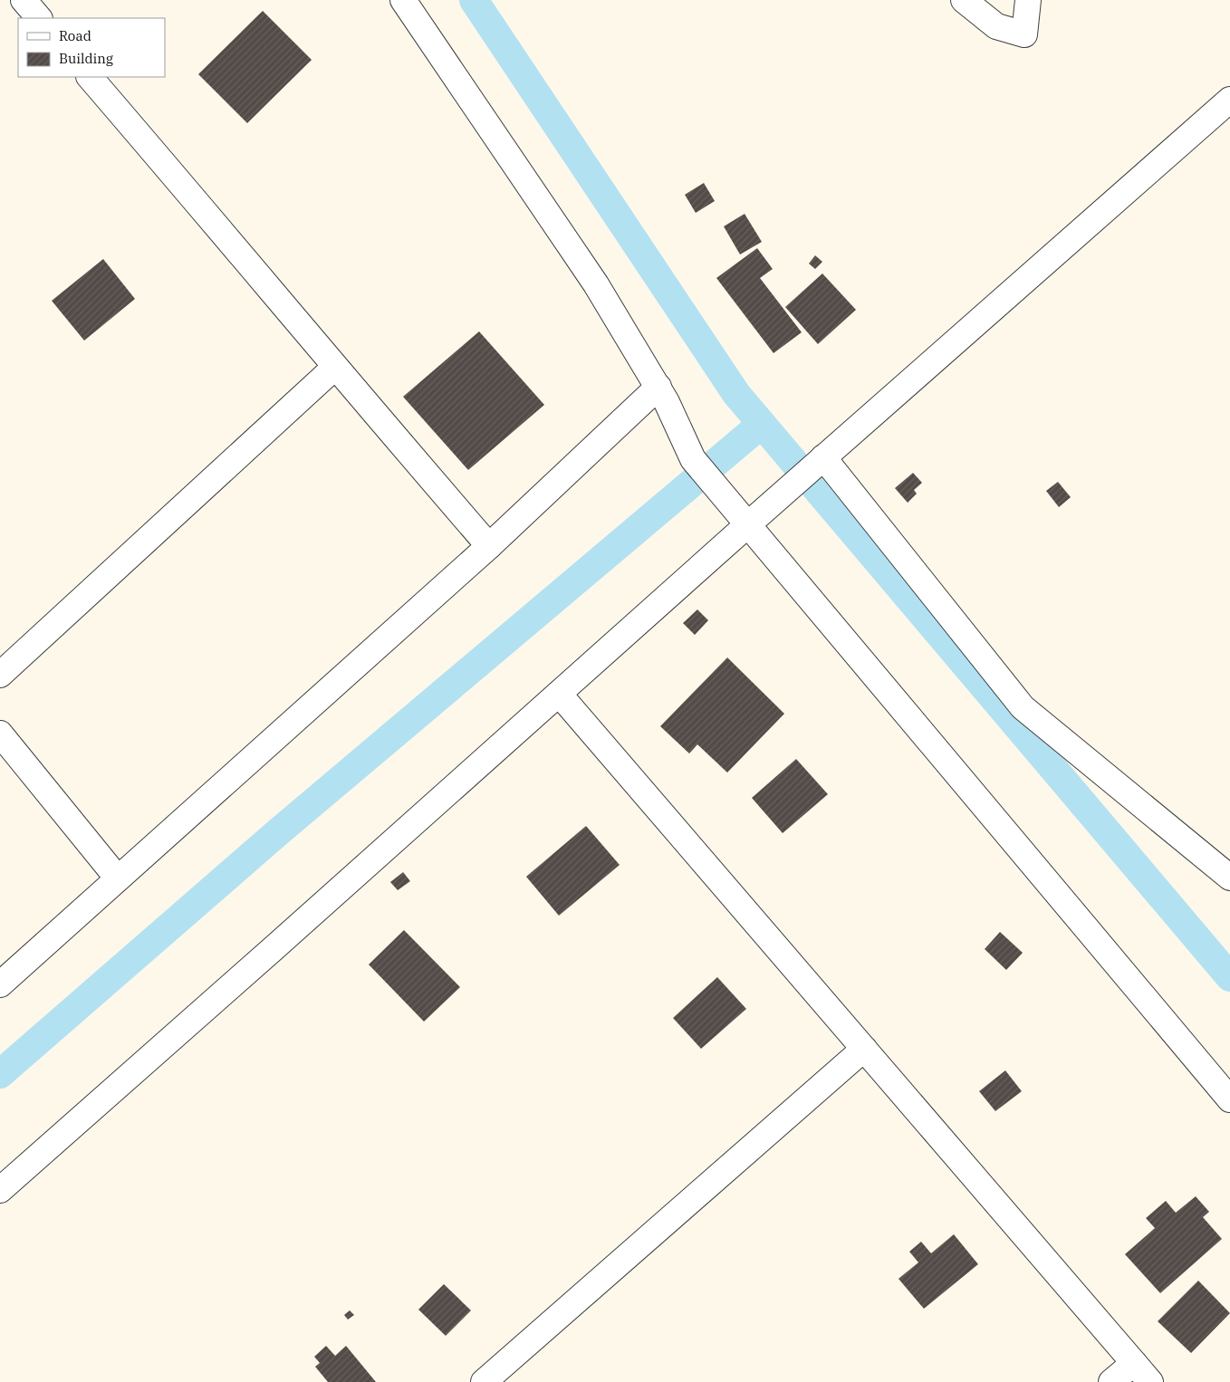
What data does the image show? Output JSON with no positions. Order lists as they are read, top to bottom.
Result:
{
  "legend": ["Road", "Building"]
}
